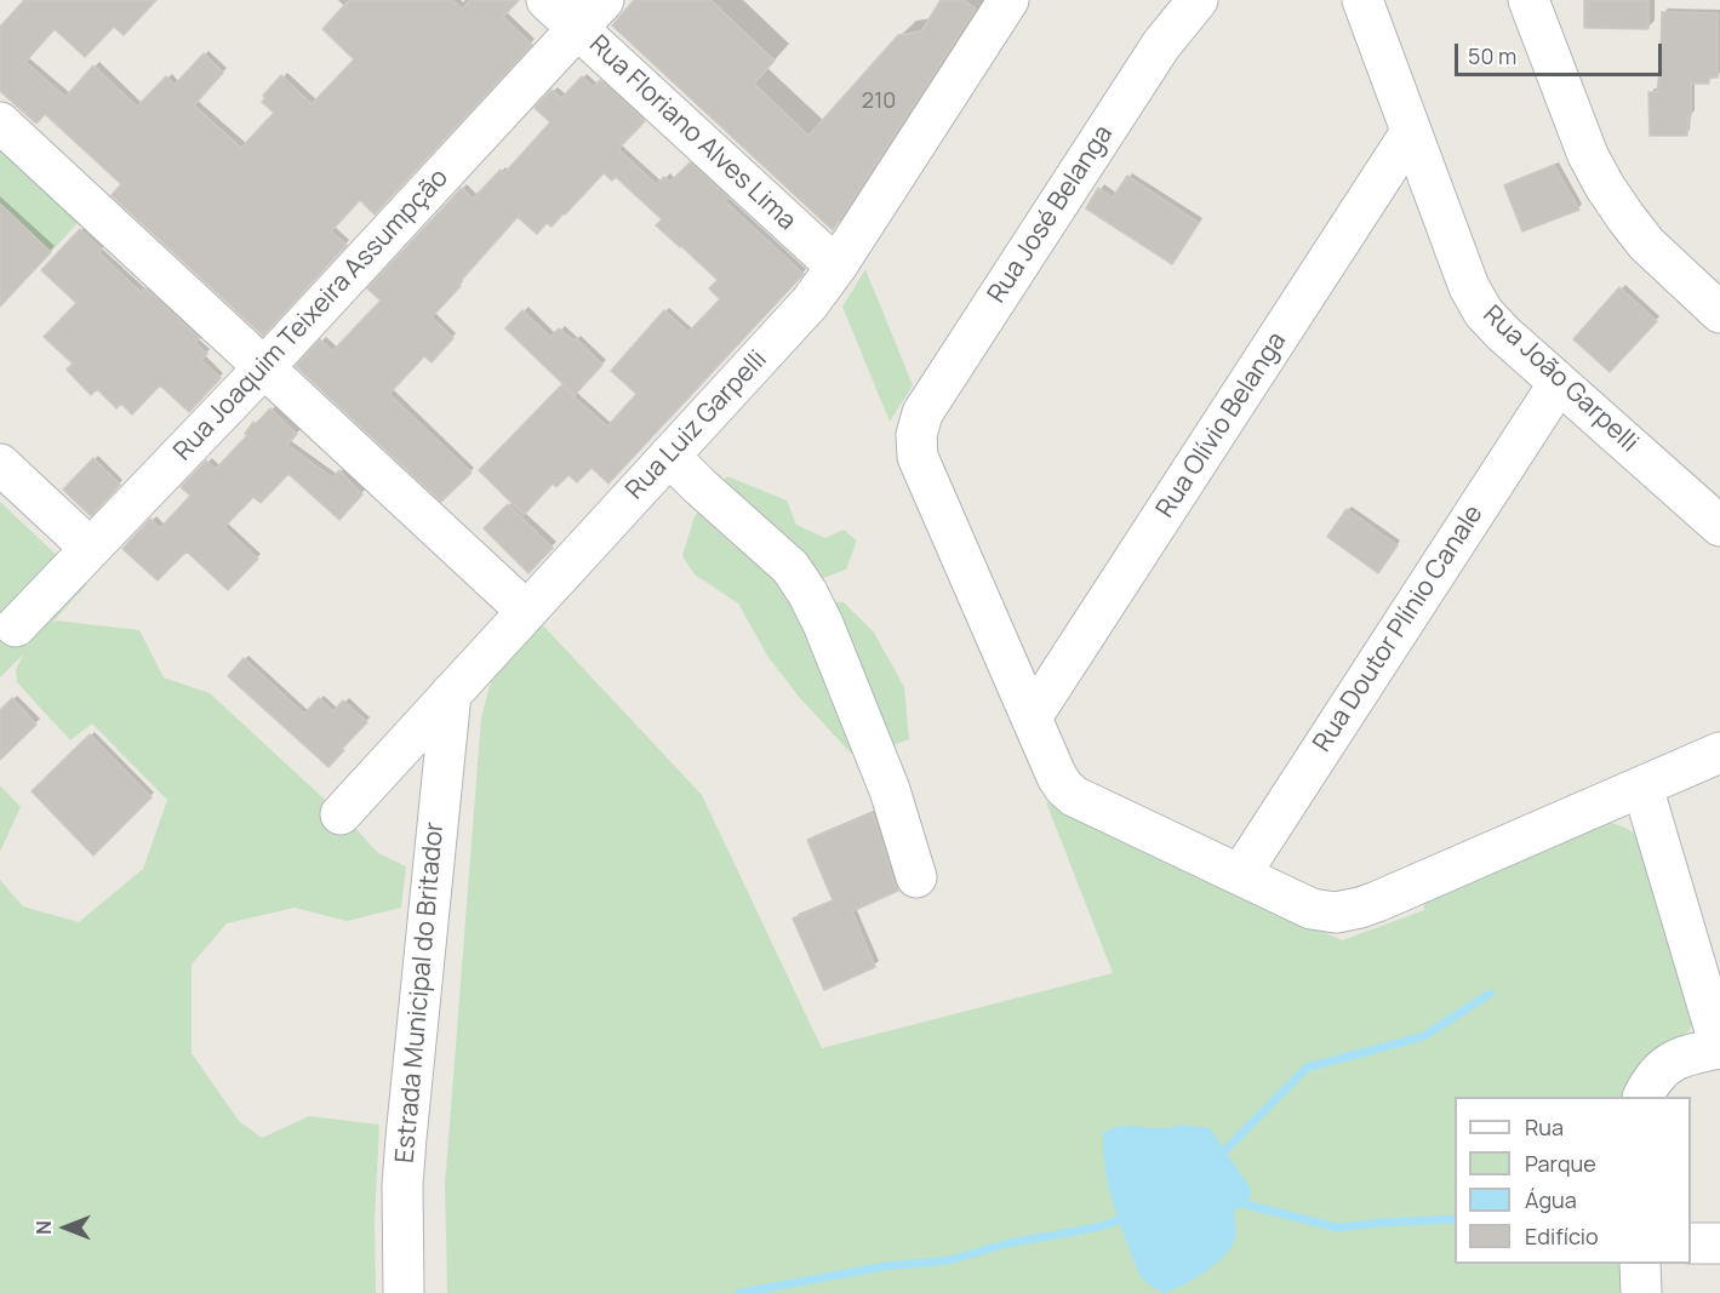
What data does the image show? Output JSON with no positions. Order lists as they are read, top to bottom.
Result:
{
  "streets": {
    "street": [
      "Rua Floriano Alves Lima",
      "Rua José Belanga",
      "Rua Joaquim Teixeira Assumpção",
      "Rua João Garpelli",
      "Rua Luiz Garpelli",
      "Rua Olívio Belanga",
      "Rua Doutor Plínio Canale",
      "Estrada Municipal do Britador"
    ]
  },
  "crossings": [
    ["Rua Floriano Alves Lima", "Rua Joaquim Teixeira Assumpção"],
    ["Rua Floriano Alves Lima", "Rua Luiz Garpelli"],
    ["Rua José Belanga", "Rua Olívio Belanga"],
    ["Rua João Garpelli", "Rua Olívio Belanga"],
    ["Rua João Garpelli", "Rua Doutor Plínio Canale"],
    ["Rua Luiz Garpelli", "Estrada Municipal do Britador"]
  ],
  "house_numbers": ["210"],
  "legend": [
    "Rua",
    "Parque",
    "Água",
    "Edifício"
  ],
  "scale_bar": "50 m",
  "north": "left"
}
